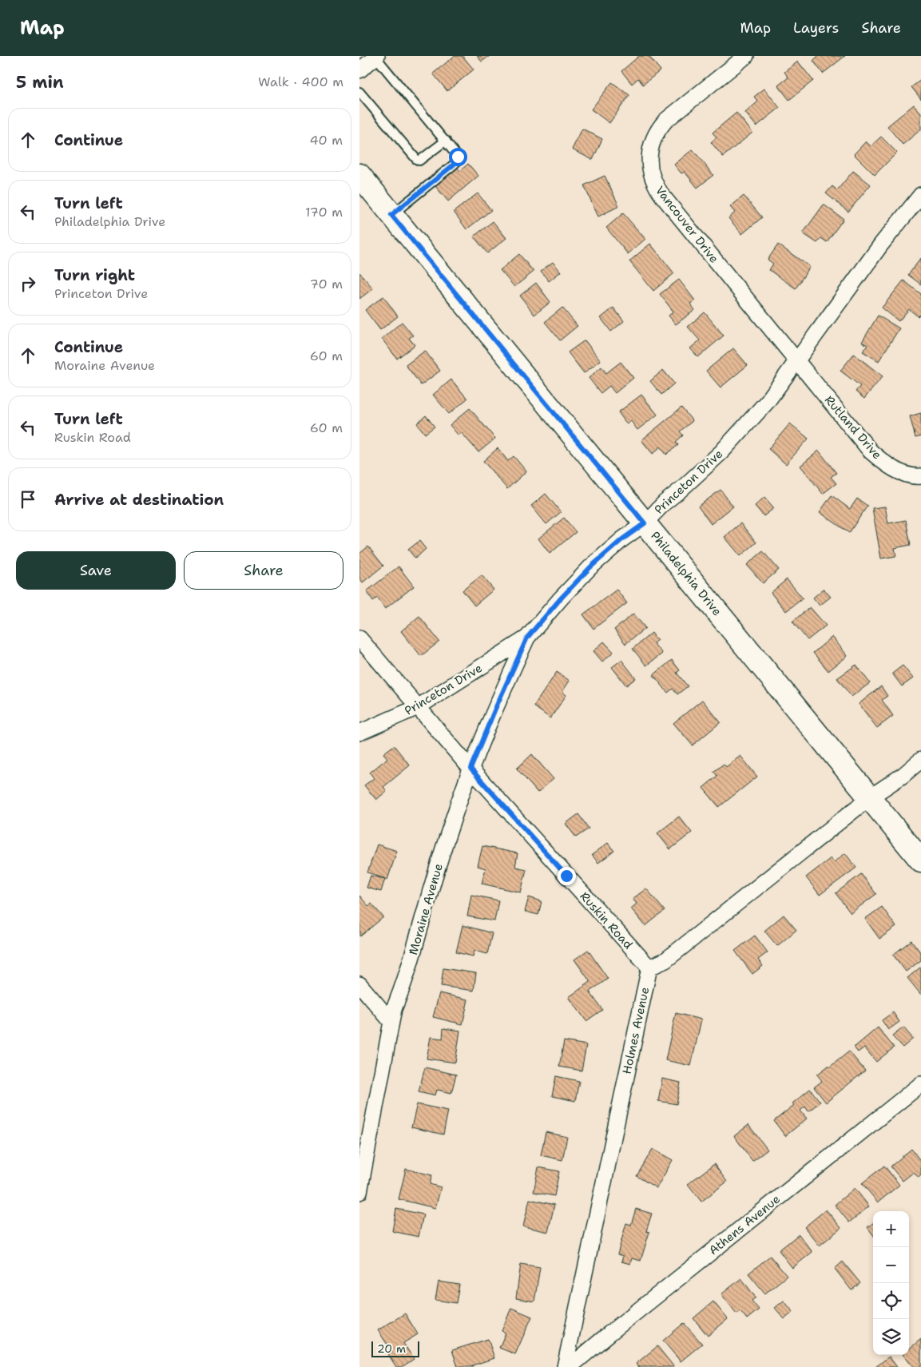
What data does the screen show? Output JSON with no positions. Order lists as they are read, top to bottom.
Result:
{
  "streets": {
    "main road": ["Philadelphia Drive"],
    "street": [
      "Vancouver Drive",
      "Rutland Drive",
      "Princeton Drive",
      "Moraine Avenue",
      "Ruskin Road",
      "Holmes Avenue",
      "Athens Avenue"
    ]
  },
  "crossings": [
    ["Vancouver Drive", "Rutland Drive"],
    ["Vancouver Drive", "Princeton Drive"],
    ["Rutland Drive", "Princeton Drive"],
    ["Princeton Drive", "Philadelphia Drive"],
    ["Princeton Drive", "Moraine Avenue"],
    ["Princeton Drive", "Ruskin Road"],
    ["Moraine Avenue", "Ruskin Road"],
    ["Ruskin Road", "Holmes Avenue"]
  ],
  "scale_bar": "20 m",
  "page": {
    "header": "Map",
    "nav": ["Map", "Layers", "Share"],
    "heading": ["5 min", "Walk · 400 m"],
    "list": [
      ["Continue", "40 m"],
      ["Turn left", "Philadelphia Drive", "170 m"],
      ["Turn right", "Princeton Drive", "70 m"],
      ["Continue", "Moraine Avenue", "60 m"],
      ["Turn left", "Ruskin Road", "60 m"],
      "Arrive at destination"
    ],
    "buttons": ["Save", "Share"],
    "map_buttons": ["+", "−"],
    "scale": "20 m"
  }
}
